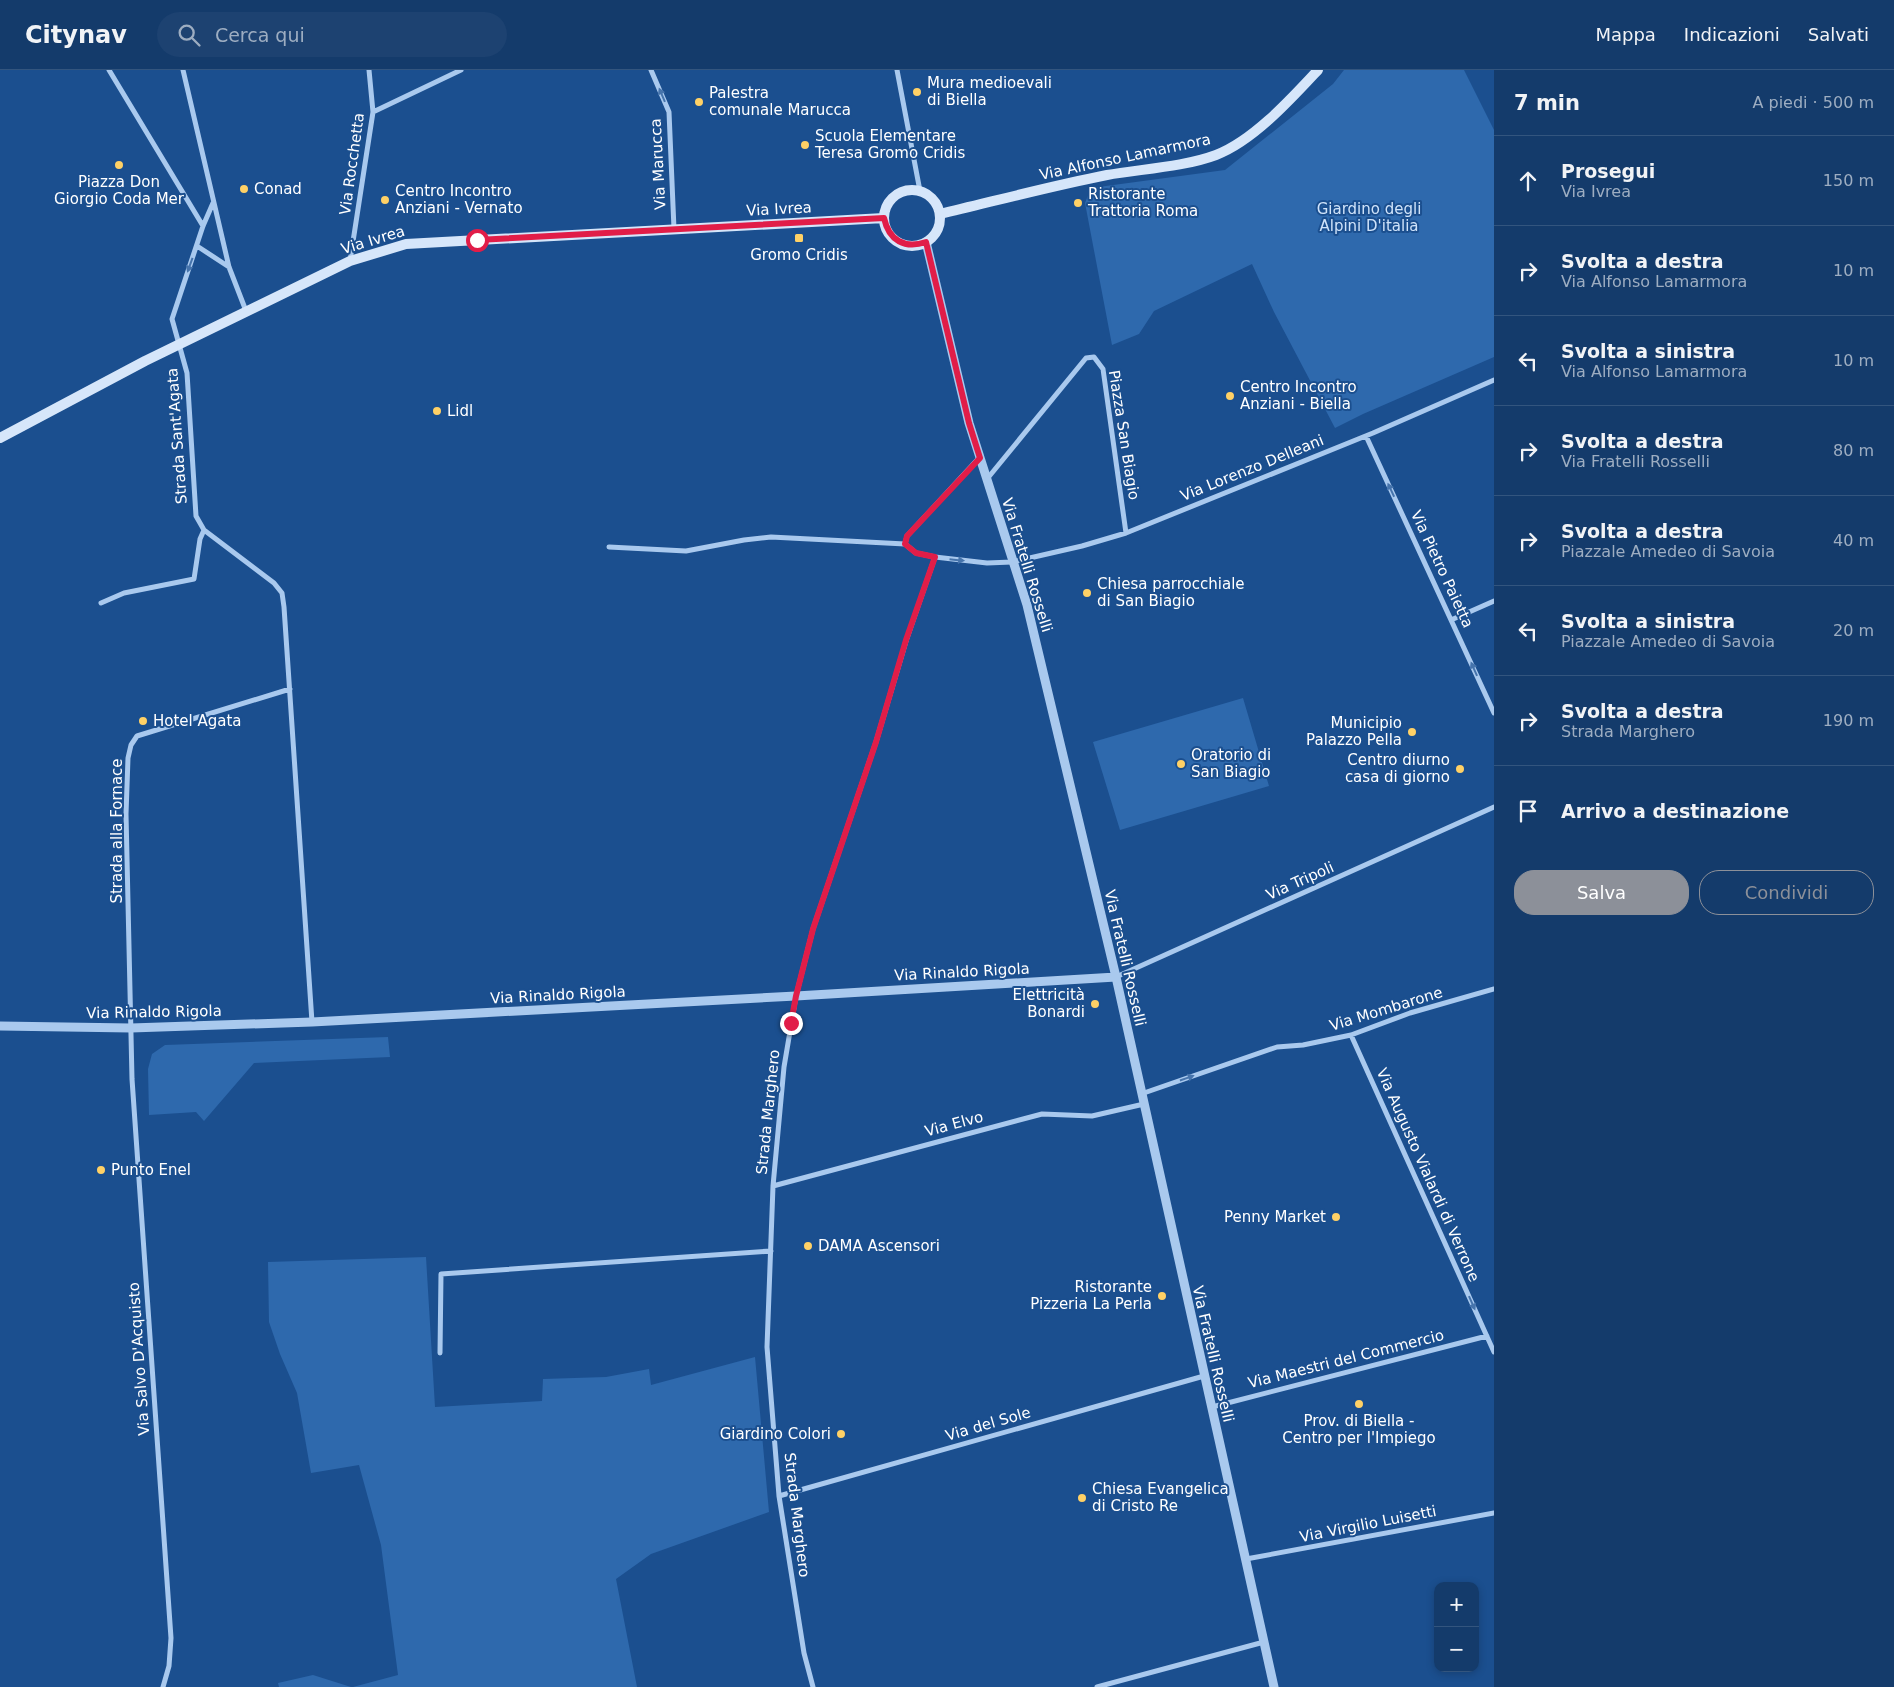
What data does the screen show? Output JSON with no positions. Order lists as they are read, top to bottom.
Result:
{
  "streets": {
    "main road": ["Via Alfonso Lamarmora", "Via Ivrea"],
    "street": [
      "Via Rocchetta",
      "Via Marucca",
      "Piazza San Biagio",
      "Strada Sant'Agata",
      "Via Lorenzo Delleani",
      "Via Fratelli Rosselli",
      "Via Pietro Paietta",
      "Strada alla Fornace",
      "Via Tripoli",
      "Via Rinaldo Rigola",
      "Via Mombarone",
      "Strada Marghero",
      "Via Elvo",
      "Via Augusto Vialardi di Verrone",
      "Via Salvo D'Acquisto",
      "Via Maestri del Commercio",
      "Via del Sole",
      "Via Virgilio Luisetti"
    ]
  },
  "crossings": [
    ["Via Alfonso Lamarmora", "Via Ivrea"],
    ["Via Alfonso Lamarmora", "Via Fratelli Rosselli"],
    ["Via Rocchetta", "Via Ivrea"],
    ["Via Marucca", "Via Ivrea"],
    ["Via Ivrea", "Strada Sant'Agata"],
    ["Via Ivrea", "Via Fratelli Rosselli"],
    ["Piazza San Biagio", "Via Lorenzo Delleani"],
    ["Piazza San Biagio", "Via Fratelli Rosselli"],
    ["Via Lorenzo Delleani", "Via Fratelli Rosselli"],
    ["Via Lorenzo Delleani", "Via Pietro Paietta"],
    ["Via Lorenzo Delleani", "Strada Marghero"],
    ["Via Fratelli Rosselli", "Via Tripoli"],
    ["Via Fratelli Rosselli", "Via Rinaldo Rigola"],
    ["Via Fratelli Rosselli", "Via Mombarone"],
    ["Via Fratelli Rosselli", "Via Elvo"],
    ["Via Fratelli Rosselli", "Via Maestri del Commercio"],
    ["Via Fratelli Rosselli", "Via del Sole"],
    ["Via Fratelli Rosselli", "Via Virgilio Luisetti"],
    ["Strada alla Fornace", "Via Rinaldo Rigola"],
    ["Strada alla Fornace", "Via Salvo D'Acquisto"],
    ["Via Tripoli", "Via Rinaldo Rigola"],
    ["Via Rinaldo Rigola", "Strada Marghero"],
    ["Via Rinaldo Rigola", "Via Salvo D'Acquisto"],
    ["Via Mombarone", "Via Augusto Vialardi di Verrone"],
    ["Strada Marghero", "Via Elvo"],
    ["Strada Marghero", "Via del Sole"],
    ["Via Augusto Vialardi di Verrone", "Via Maestri del Commercio"]
  ],
  "one_way": [
    "Via Marucca",
    "Via Pietro Paietta",
    "Via Mombarone",
    "Via Augusto Vialardi di Verrone"
  ],
  "parks": ["Giardino degli Alpini D'italia"],
  "places": {
    "other": [
      "Mura medioevali di Biella",
      "Palestra comunale Marucca",
      "Scuola Elementare Teresa Gromo Cridis",
      "Piazza Don Giorgio Coda Mer",
      "Conad",
      "Centro Incontro Anziani - Vernato",
      "Ristorante Trattoria Roma",
      "Centro Incontro Anziani - Biella",
      "Lidl",
      "Chiesa parrocchiale di San Biagio",
      "Hotel Agata",
      "Municipio Palazzo Pella",
      "Oratorio di San Biagio",
      "Centro diurno casa di giorno",
      "Elettricità Bonardi",
      "Punto Enel",
      "Penny Market",
      "DAMA Ascensori",
      "Ristorante Pizzeria La Perla",
      "Prov. di Biella - Centro per l'Impiego",
      "Giardino Colori",
      "Chiesa Evangelica di Cristo Re"
    ],
    "transit": ["Gromo Cridis"]
  },
  "page": {
    "header": "Citynav",
    "search": "Cerca qui",
    "nav": ["Mappa", "Indicazioni", "Salvati"],
    "heading": ["7 min", "A piedi · 500 m"],
    "list": [
      ["Prosegui", "Via Ivrea", "150 m"],
      ["Svolta a destra", "Via Alfonso Lamarmora", "10 m"],
      ["Svolta a sinistra", "Via Alfonso Lamarmora", "10 m"],
      ["Svolta a destra", "Via Fratelli Rosselli", "80 m"],
      ["Svolta a destra", "Piazzale Amedeo di Savoia", "40 m"],
      ["Svolta a sinistra", "Piazzale Amedeo di Savoia", "20 m"],
      ["Svolta a destra", "Strada Marghero", "190 m"],
      "Arrivo a destinazione"
    ],
    "buttons": ["Salva", "Condividi"],
    "map_buttons": ["+", "−"]
  }
}
